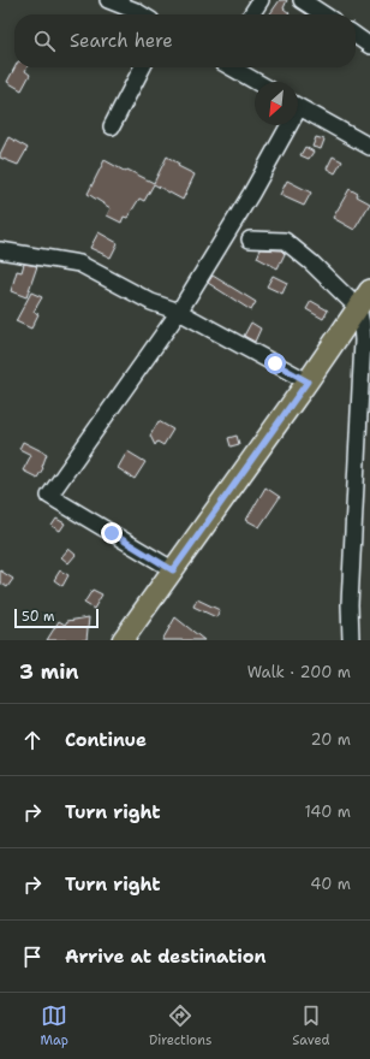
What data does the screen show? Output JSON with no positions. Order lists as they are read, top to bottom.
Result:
{
  "scale_bar": "50 m",
  "north": "bottom left",
  "page": {
    "search": "Search here",
    "scale": "50 m",
    "heading": ["3 min", "Walk · 200 m"],
    "list": [
      ["Continue", "20 m"],
      ["Turn right", "140 m"],
      ["Turn right", "40 m"],
      "Arrive at destination"
    ],
    "nav": ["Map", "Directions", "Saved"]
  }
}
